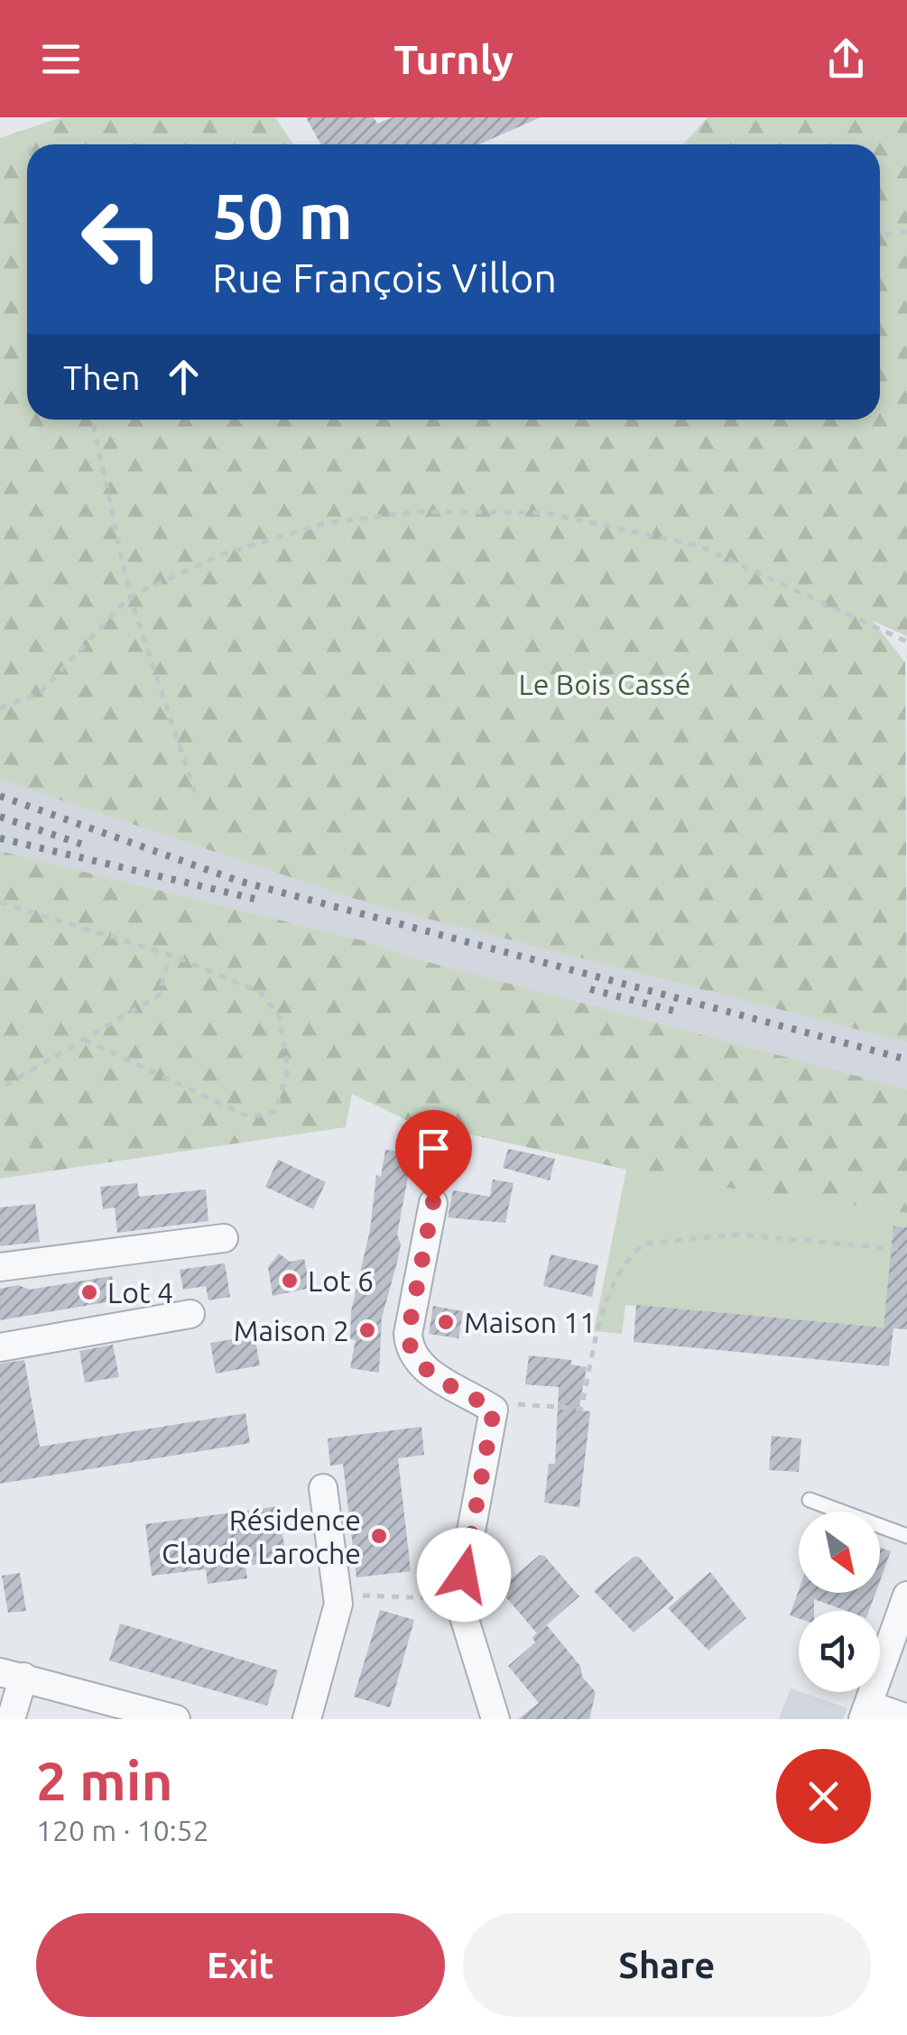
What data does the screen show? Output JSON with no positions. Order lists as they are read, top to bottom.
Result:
{
  "parks": ["Le Bois Cassé"],
  "places": [
    "Lot 6",
    "Lot 4",
    "Maison 11",
    "Maison 2",
    "Résidence Claude Laroche"
  ],
  "north": "bottom right",
  "page": {
    "header": "Turnly",
    "turn": ["50 m", "Rue François Villon"],
    "then": "Then",
    "heading": ["2 min", "120 m · 10:52"],
    "buttons": ["Exit", "Share"]
  }
}
